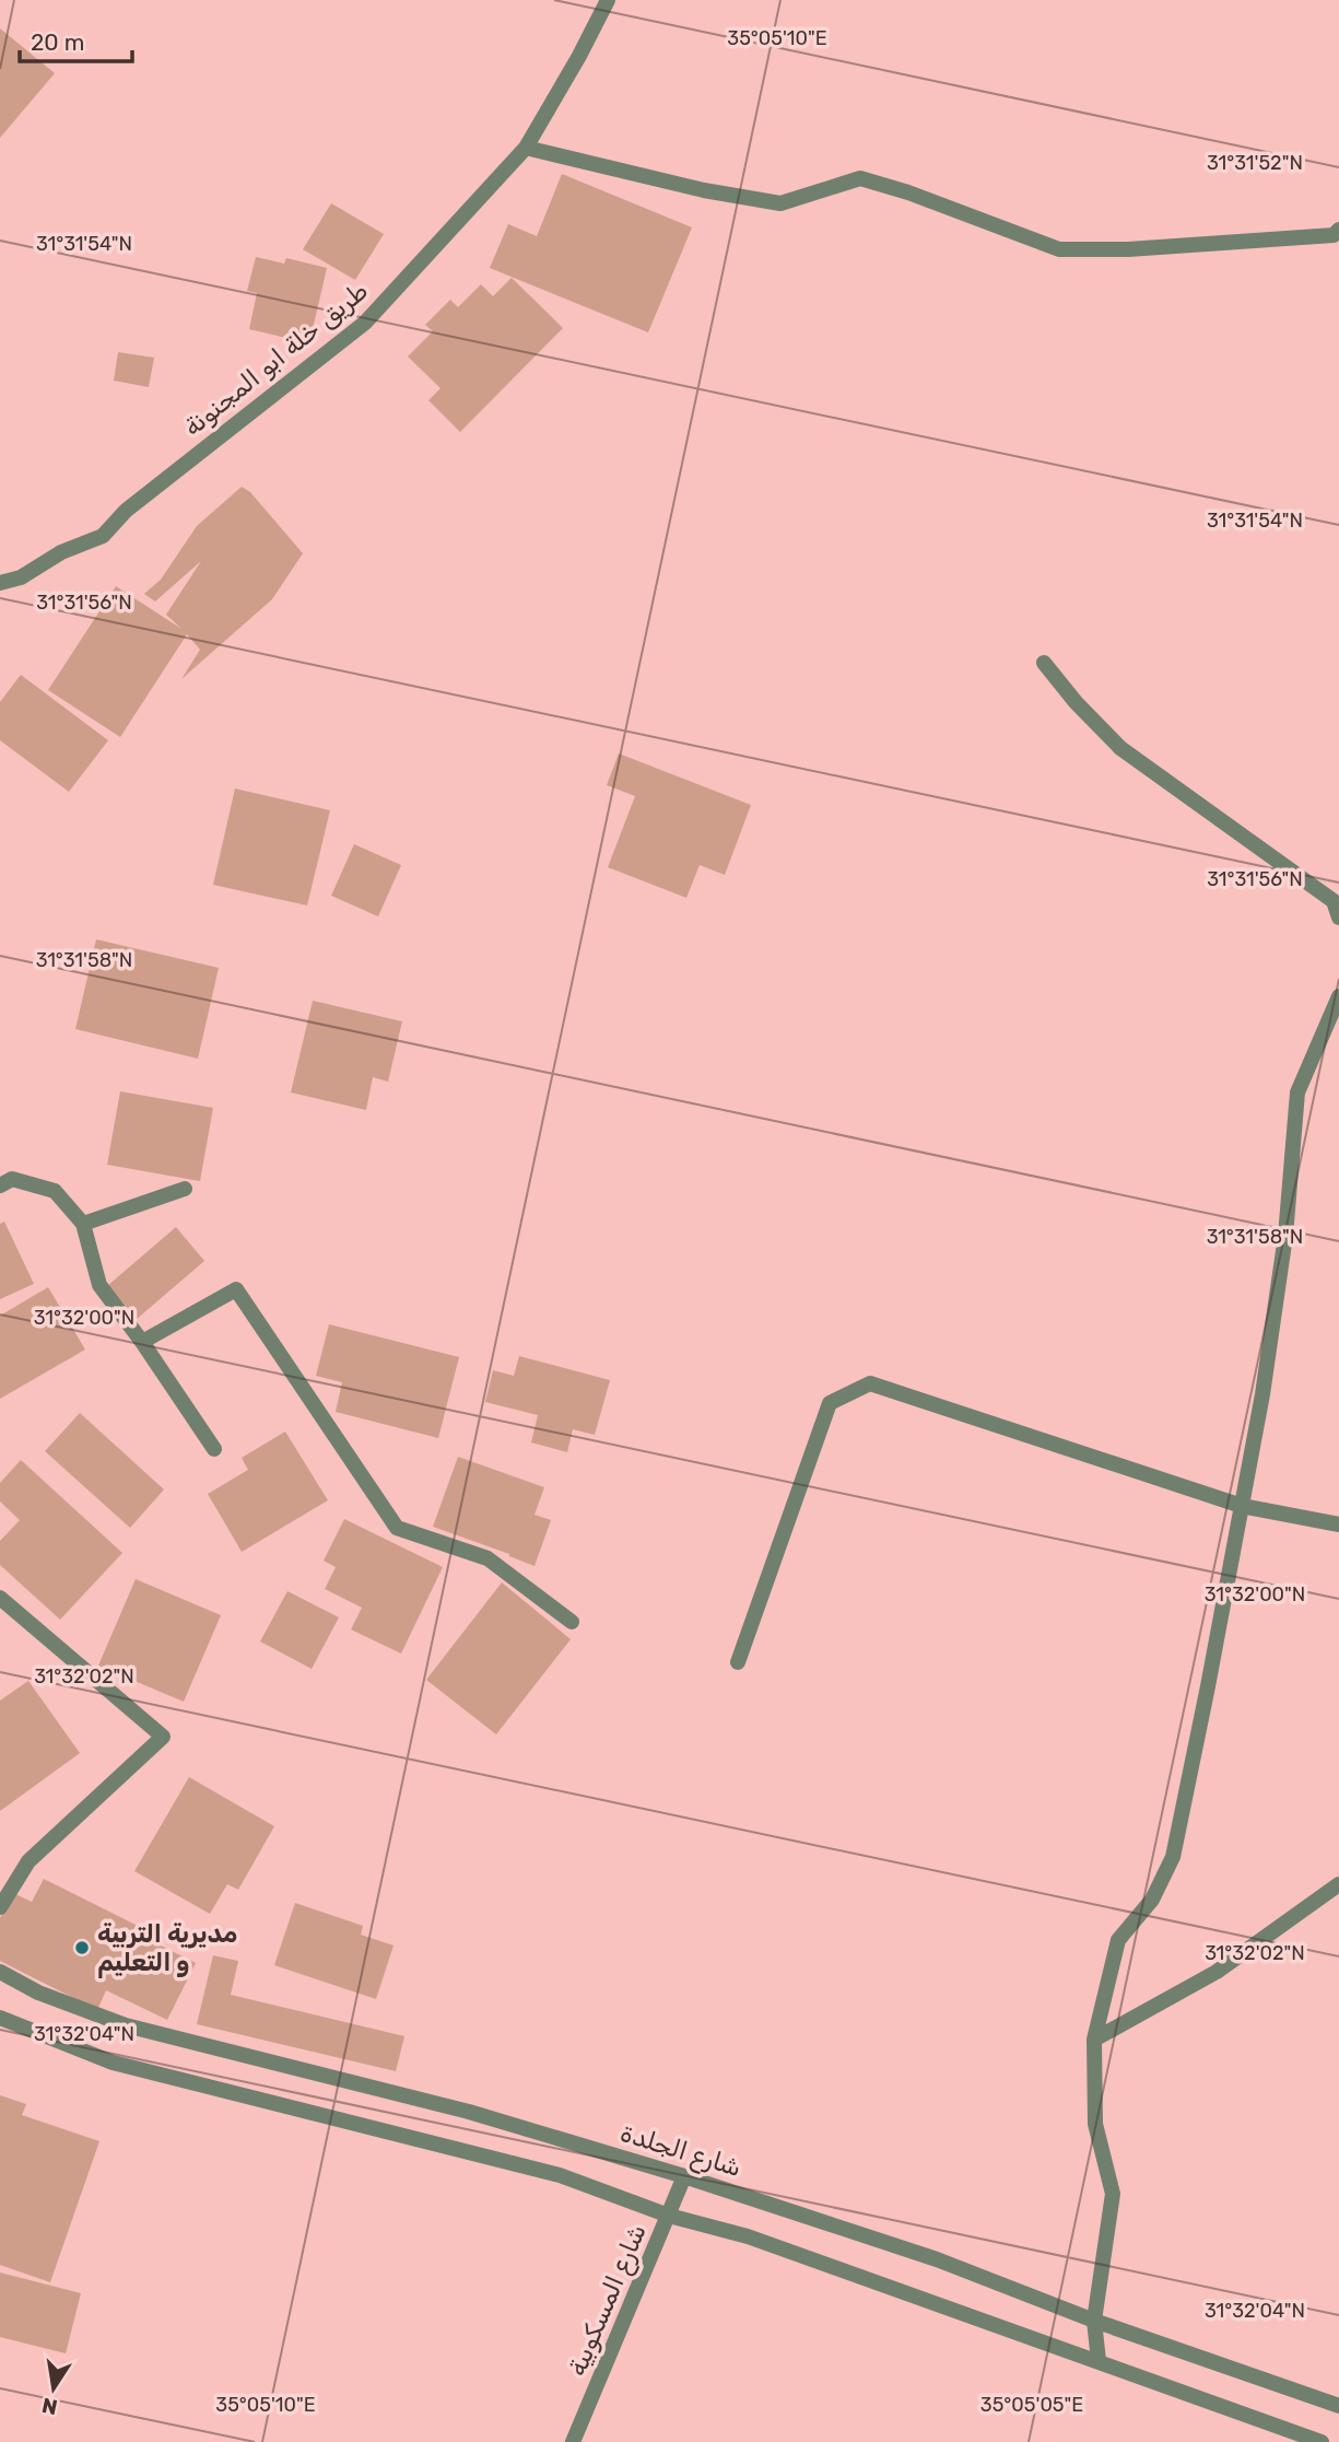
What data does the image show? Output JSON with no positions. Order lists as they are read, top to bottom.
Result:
{
  "streets": {
    "street": ["طريق خلة ابو المجنونة", "شارع الجلدة", "شارع المسكوبية"]
  },
  "crossings": [
    ["شارع الجلدة", "شارع المسكوبية"]
  ],
  "places": ["مديرية التربية و التعليم"],
  "scale_bar": "20 m",
  "north": "bottom",
  "coordinates": [
    "35°05'10\"E",
    "31°31'52\"N",
    "31°31'54\"N",
    "31°31'56\"N",
    "31°31'58\"N",
    "31°32'00\"N",
    "31°32'02\"N",
    "31°32'04\"N",
    "35°05'05\"E"
  ]
}
